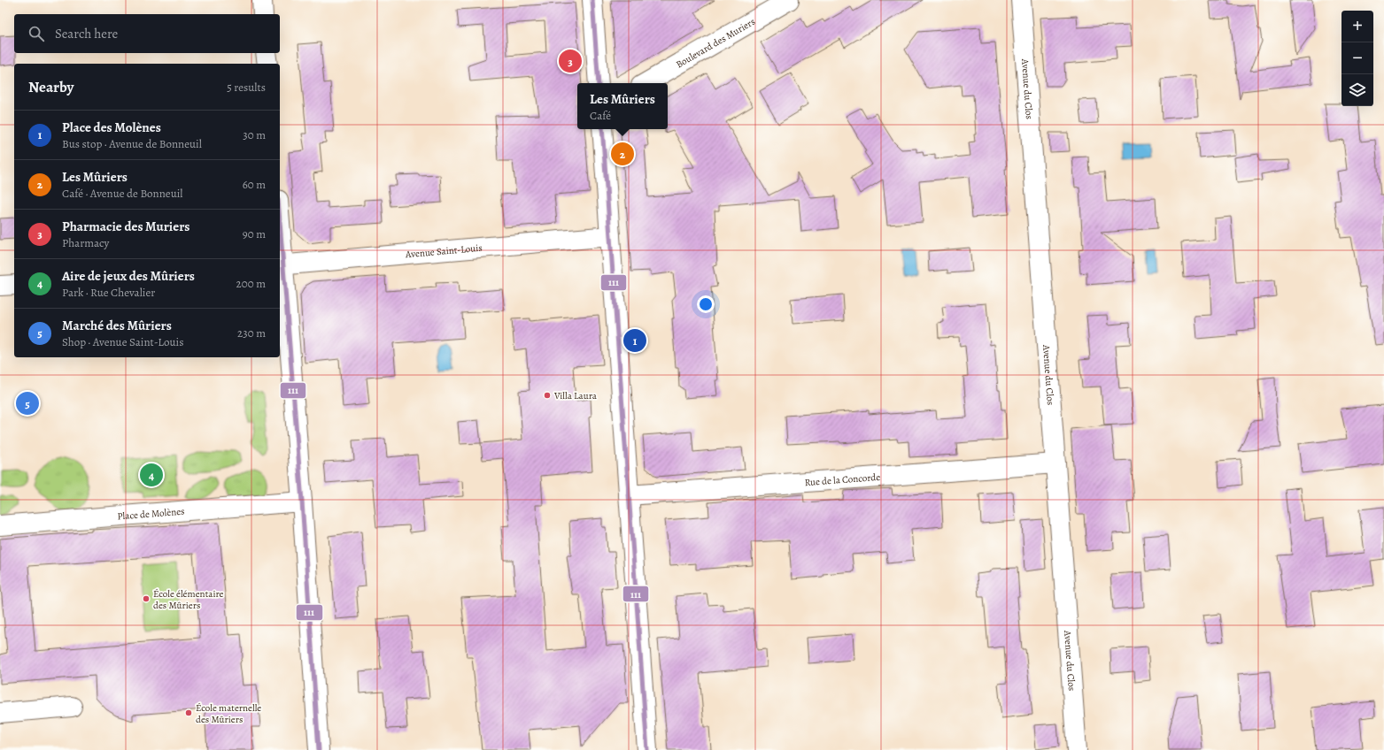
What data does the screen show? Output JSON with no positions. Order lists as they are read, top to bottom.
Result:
{
  "streets": {
    "street": [
      "Boulevard des Muriers",
      "Avenue du Clos",
      "Avenue Saint-Louis",
      "Rue de la Concorde",
      "Place de Molènes"
    ]
  },
  "crossings": [
    ["Avenue du Clos", "Rue de la Concorde"]
  ],
  "places": ["Villa Laura", "École élémentaire des Mûriers", "École maternelle des Mûriers"],
  "lines": ["transit line 111"],
  "page": {
    "map_buttons": ["+", "−"],
    "search": "Search here",
    "pins": [
      "3",
      "2",
      "1",
      "5",
      "4"
    ],
    "heading": ["Nearby", "5 results"],
    "popup": ["Les Mûriers", "Café"],
    "list": [
      {
        "mark": "1",
        "name": "Place des Molènes",
        "note": "Bus stop · Avenue de Bonneuil",
        "value": "30 m"
      },
      {
        "mark": "2",
        "name": "Les Mûriers",
        "note": "Café · Avenue de Bonneuil",
        "value": "60 m"
      },
      {
        "mark": "3",
        "name": "Pharmacie des Muriers",
        "note": "Pharmacy",
        "value": "90 m"
      },
      {
        "mark": "4",
        "name": "Aire de jeux des Mûriers",
        "note": "Park · Rue Chevalier",
        "value": "200 m"
      },
      {
        "mark": "5",
        "name": "Marché des Mûriers",
        "note": "Shop · Avenue Saint-Louis",
        "value": "230 m"
      }
    ]
  }
}
